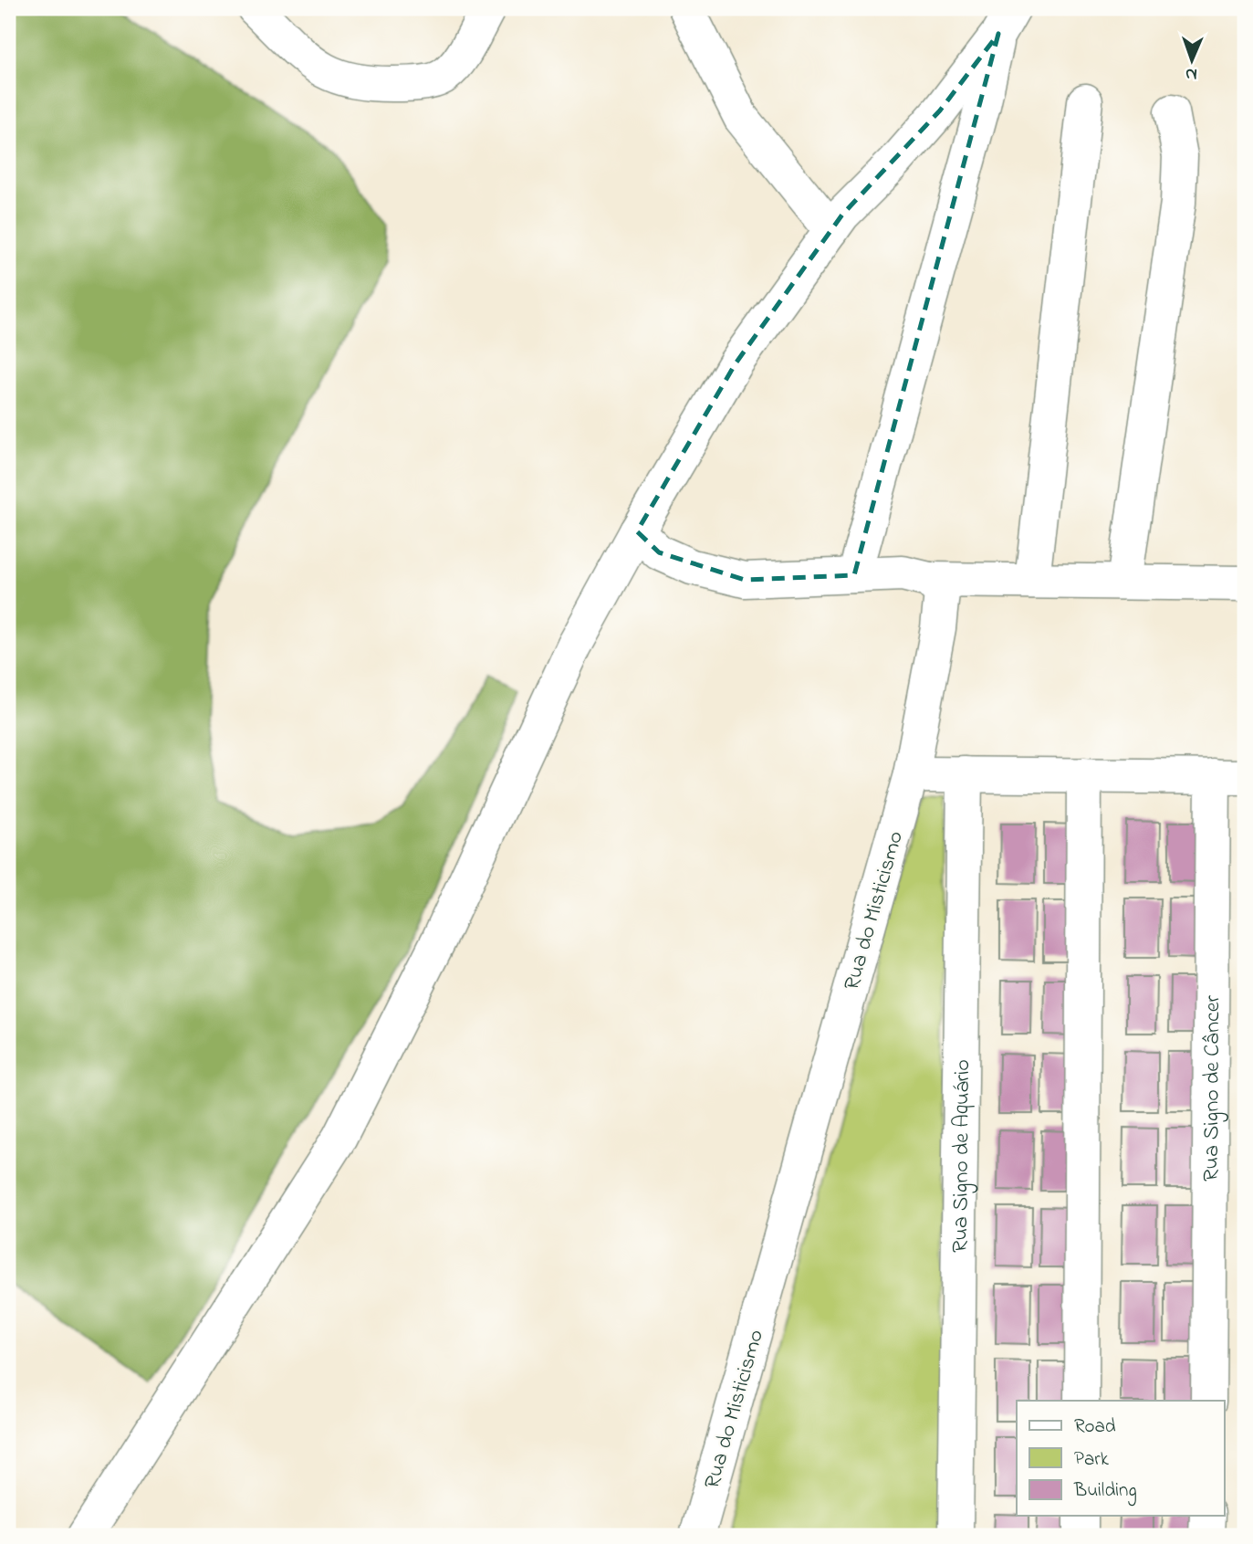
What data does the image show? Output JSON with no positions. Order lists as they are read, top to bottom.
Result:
{
  "streets": {
    "street": ["Rua do Misticismo", "Rua Signo de Câncer", "Rua Signo de Aquário"]
  },
  "legend": ["Road", "Park", "Building"],
  "north": "bottom"
}
